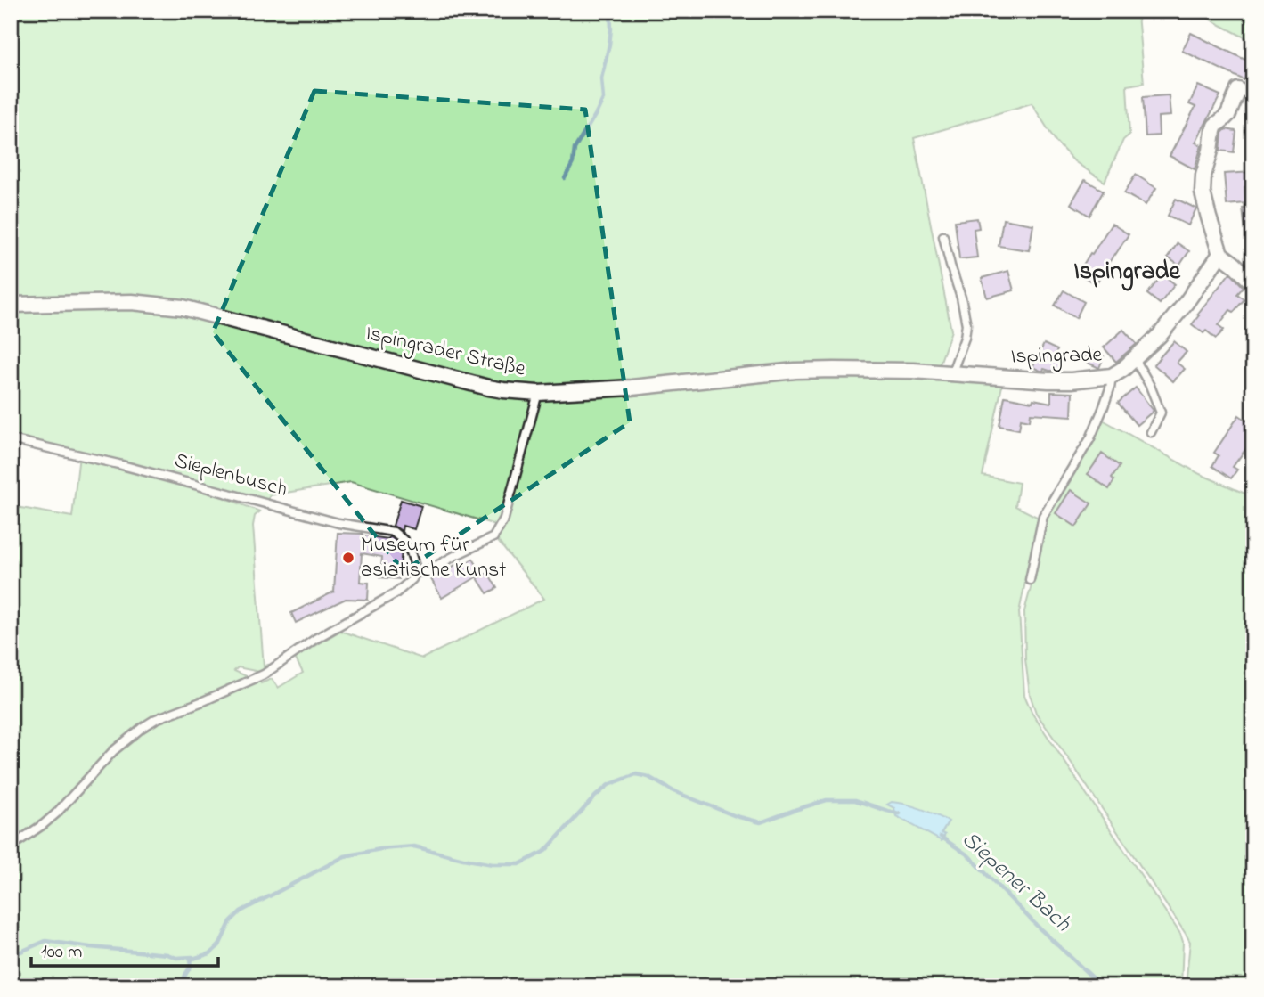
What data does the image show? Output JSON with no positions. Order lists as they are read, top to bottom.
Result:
{
  "streets": {
    "street": ["Ispingrader Straße", "Ispingrade"],
    "lane": ["Sieplenbusch"]
  },
  "crossings": [
    ["Ispingrader Straße", "Ispingrade"]
  ],
  "districts": ["Ispingrade"],
  "water": ["Siepener Bach"],
  "places": ["Museum für asiatische Kunst"],
  "scale_bar": "100 m"
}
